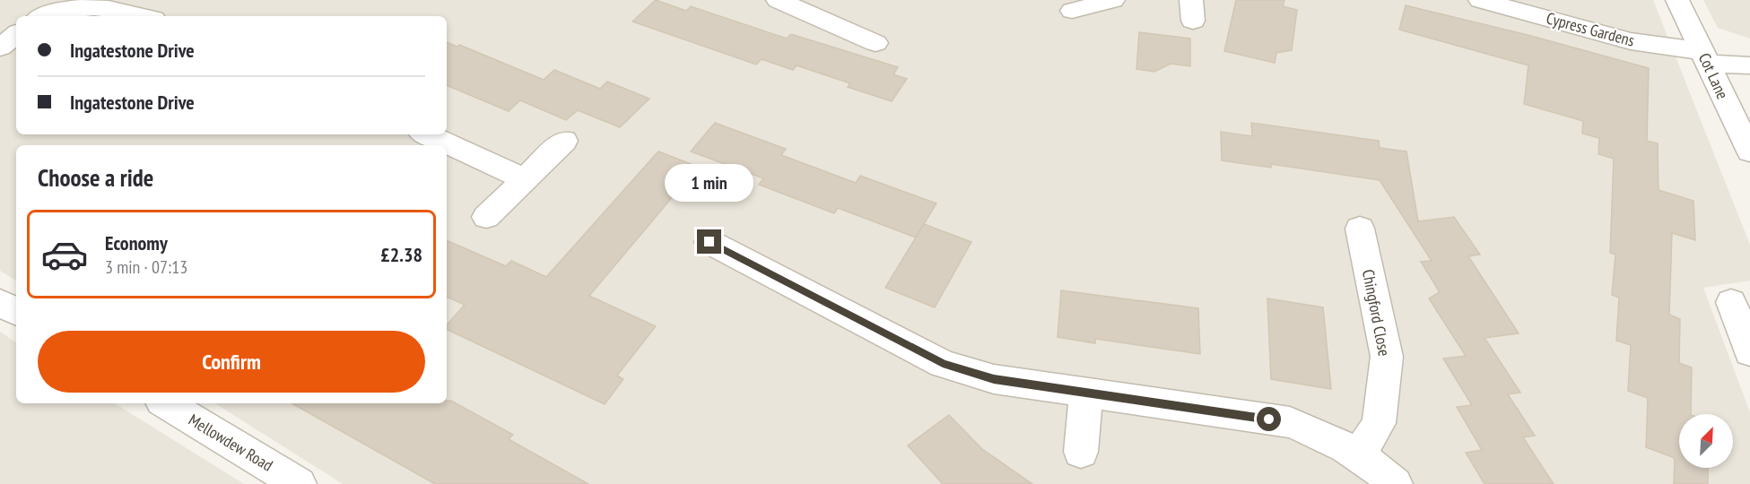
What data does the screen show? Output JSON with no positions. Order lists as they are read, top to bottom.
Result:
{
  "streets": {
    "street": [
      "Cypress Gardens",
      "Cot Lane",
      "Chingford Close",
      "Mellowdew Road"
    ]
  },
  "crossings": [
    ["Cypress Gardens", "Cot Lane"]
  ],
  "north": "top right",
  "page": {
    "banner": ["Ingatestone Drive", "Ingatestone Drive"],
    "heading": "Choose a ride",
    "bubble": "1 min",
    "list": [
      {
        "name": "Economy",
        "note": "3 min · 07:13",
        "value": "£2.38"
      }
    ],
    "buttons": "Confirm"
  }
}
